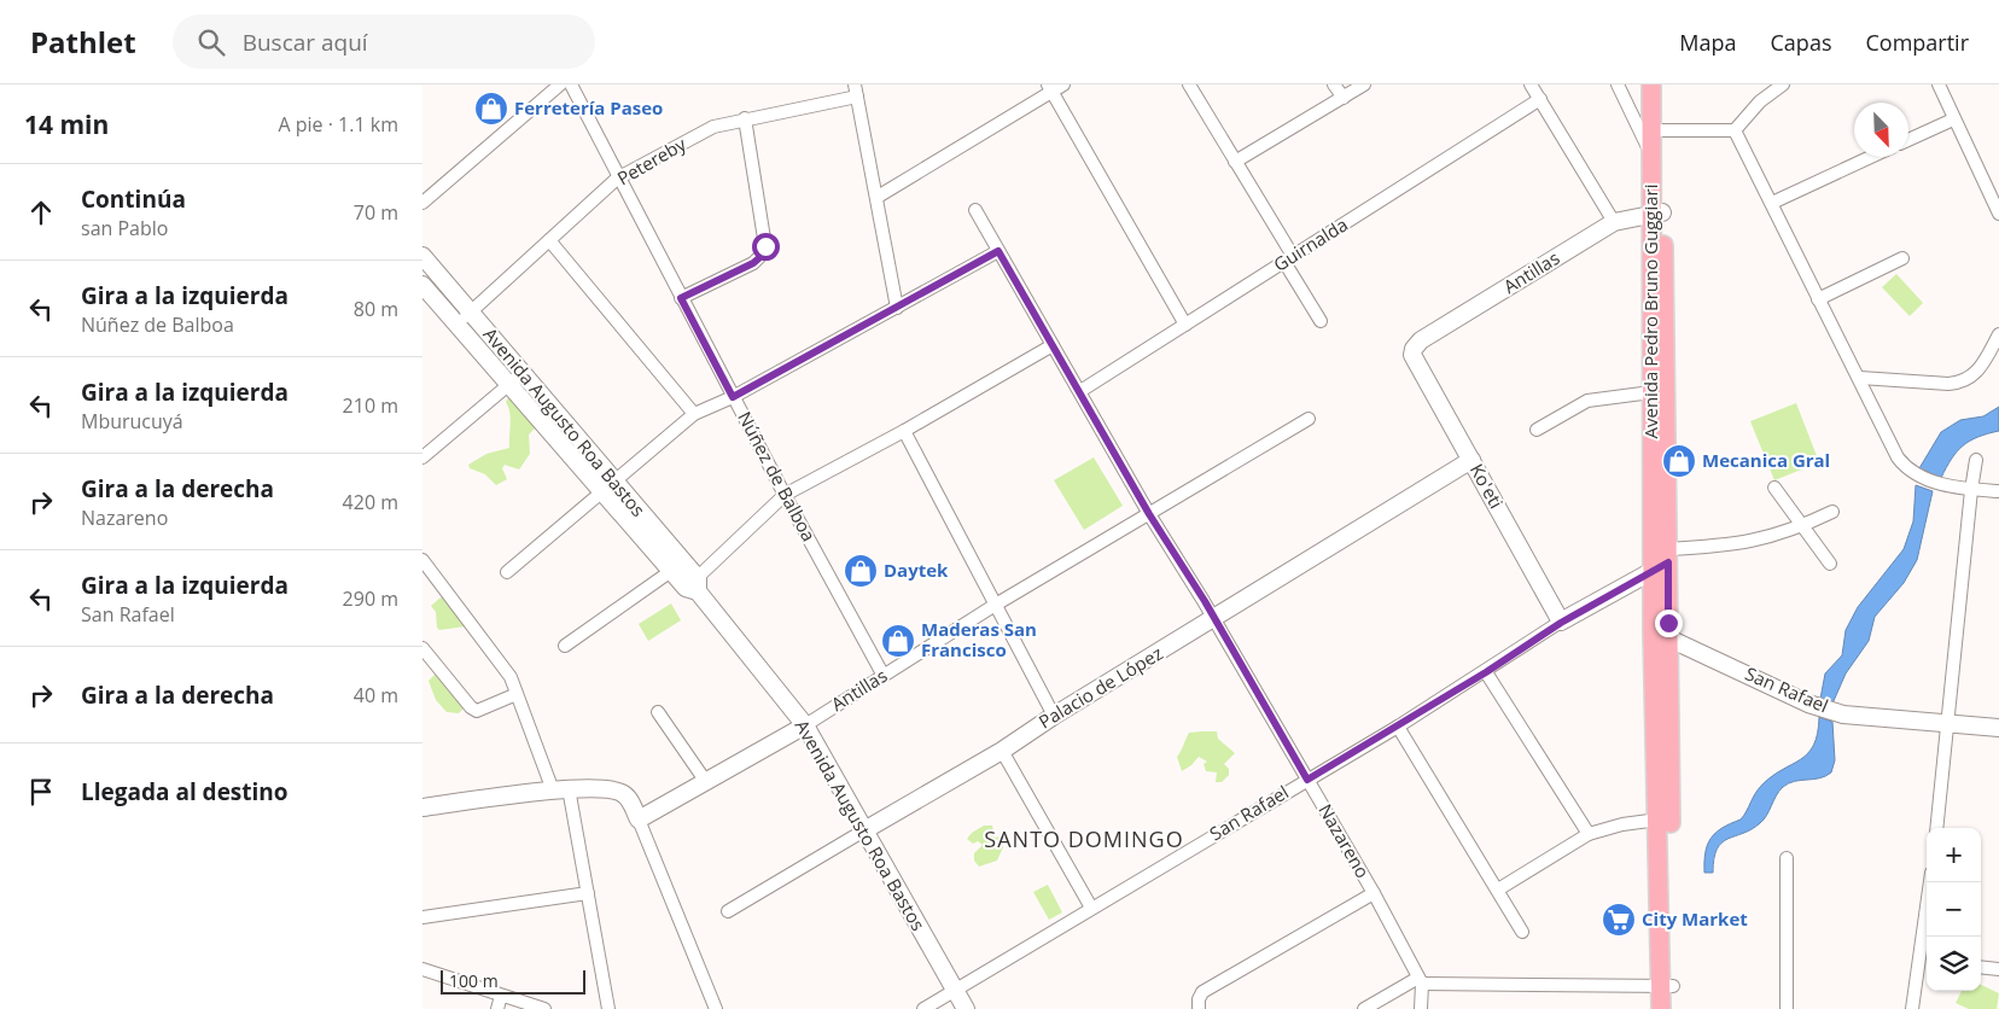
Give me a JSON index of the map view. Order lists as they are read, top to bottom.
{
  "streets": {
    "main road": ["Avenida Pedro Bruno Guggiari"],
    "street": [
      "Petereby",
      "Guirnalda",
      "Antillas",
      "Avenida Augusto Roa Bastos",
      "Núñez de Balboa",
      "Ko'eti",
      "Palacio de López",
      "San Rafael",
      "Nazareno"
    ]
  },
  "crossings": [
    ["Petereby", "Avenida Augusto Roa Bastos"],
    ["Petereby", "Núñez de Balboa"],
    ["Guirnalda", "Nazareno"],
    ["Antillas", "Avenida Pedro Bruno Guggiari"],
    ["Antillas", "Avenida Augusto Roa Bastos"],
    ["Antillas", "Núñez de Balboa"],
    ["Antillas", "Ko'eti"],
    ["Antillas", "Nazareno"],
    ["Avenida Pedro Bruno Guggiari", "San Rafael"],
    ["Avenida Augusto Roa Bastos", "Palacio de López"],
    ["Avenida Augusto Roa Bastos", "San Rafael"],
    ["Ko'eti", "Palacio de López"],
    ["Ko'eti", "San Rafael"],
    ["Palacio de López", "Nazareno"],
    ["San Rafael", "Nazareno"]
  ],
  "districts": ["SANTO DOMINGO"],
  "places": {
    "shop": [
      "Ferretería Paseo",
      "Mecanica Gral",
      "Daytek",
      "Maderas San Francisco"
    ],
    "supermarket": ["City Market"]
  },
  "scale_bar": "100 m",
  "north": "bottom right",
  "page": {
    "header": "Pathlet",
    "search": "Buscar aquí",
    "nav": ["Mapa", "Capas", "Compartir"],
    "heading": ["14 min", "A pie · 1.1 km"],
    "list": [
      ["Continúa", "san Pablo", "70 m"],
      ["Gira a la izquierda", "Núñez de Balboa", "80 m"],
      ["Gira a la izquierda", "Mburucuyá", "210 m"],
      ["Gira a la derecha", "Nazareno", "420 m"],
      ["Gira a la izquierda", "San Rafael", "290 m"],
      ["Gira a la derecha", "40 m"],
      "Llegada al destino"
    ],
    "map_buttons": ["+", "−"],
    "scale": "100 m"
  }
}
